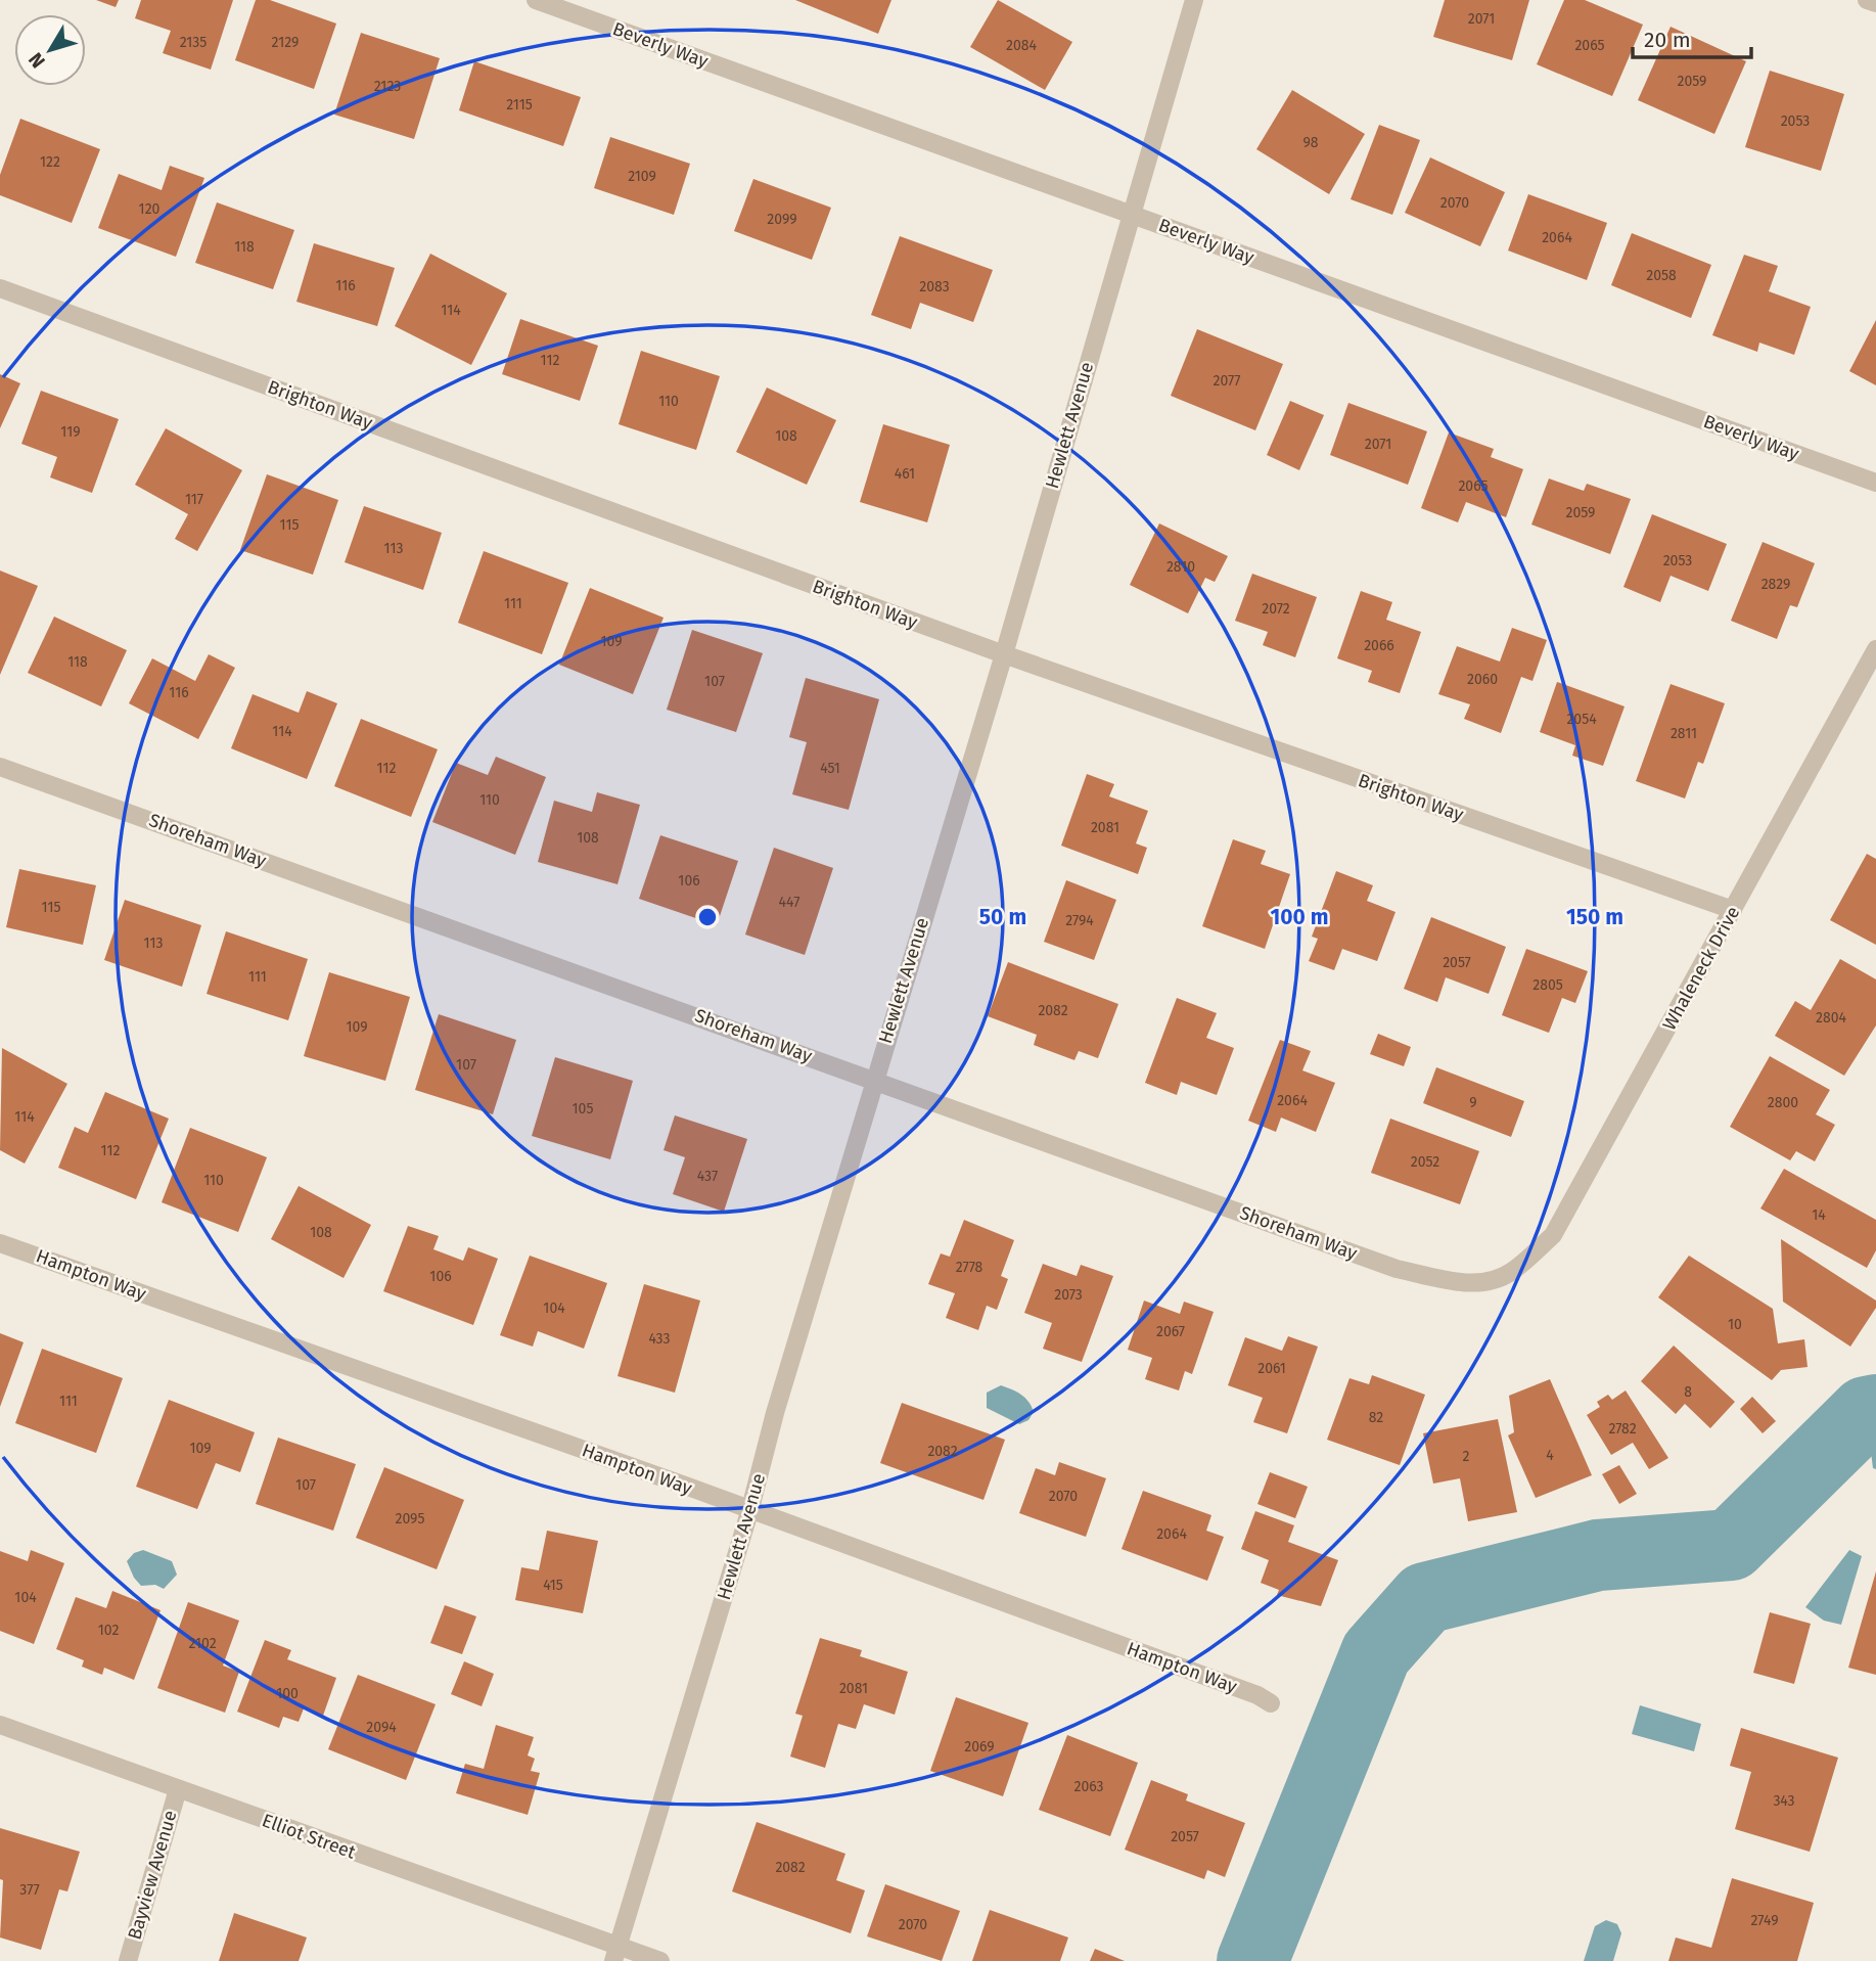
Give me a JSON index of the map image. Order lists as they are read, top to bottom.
{
  "streets": {
    "street": [
      "Beverly Way",
      "Brighton Way",
      "Hewlett Avenue",
      "Shoreham Way",
      "Whaleneck Drive",
      "Hampton Way",
      "Elliot Street",
      "Bayview Avenue"
    ]
  },
  "crossings": [
    ["Beverly Way", "Hewlett Avenue"],
    ["Brighton Way", "Hewlett Avenue"],
    ["Brighton Way", "Whaleneck Drive"],
    ["Hewlett Avenue", "Shoreham Way"],
    ["Hewlett Avenue", "Hampton Way"],
    ["Hewlett Avenue", "Elliot Street"],
    ["Shoreham Way", "Whaleneck Drive"],
    ["Elliot Street", "Bayview Avenue"]
  ],
  "house_numbers": [
    "2071",
    "2135",
    "2129",
    "2084",
    "2065",
    "2059",
    "2123",
    "2115",
    "2053",
    "98",
    "122",
    "2109",
    "2070",
    "120",
    "2099",
    "2064",
    "118",
    "2058",
    "116",
    "2083",
    "114",
    "112",
    "2077",
    "110",
    "119",
    "108",
    "2071",
    "461",
    "2065",
    "117",
    "2059",
    "115",
    "113",
    "2053",
    "2810",
    "2829",
    "111",
    "2072",
    "109",
    "2066",
    "118",
    "2060",
    "107",
    "116",
    "2054",
    "114",
    "2811",
    "112",
    "451",
    "110",
    "2081",
    "108",
    "106",
    "447",
    "115",
    "2794",
    "113",
    "2057",
    "111",
    "2805",
    "2082",
    "2804",
    "109",
    "107",
    "2064",
    "9",
    "2800",
    "105",
    "114",
    "112",
    "2052",
    "437",
    "110",
    "14",
    "108",
    "2778",
    "106",
    "2073",
    "104",
    "10",
    "2067",
    "433",
    "2061",
    "8",
    "111",
    "82",
    "2782",
    "109",
    "2082",
    "4",
    "2",
    "107",
    "2070",
    "2095",
    "2064",
    "415",
    "104",
    "102",
    "2102",
    "2081",
    "100",
    "2094",
    "2069",
    "2063",
    "343",
    "2057",
    "2082",
    "377",
    "2749",
    "2070"
  ],
  "scale_bar": "20 m",
  "north": "bottom left",
  "rings": ["50 m", "100 m", "150 m"]
}
